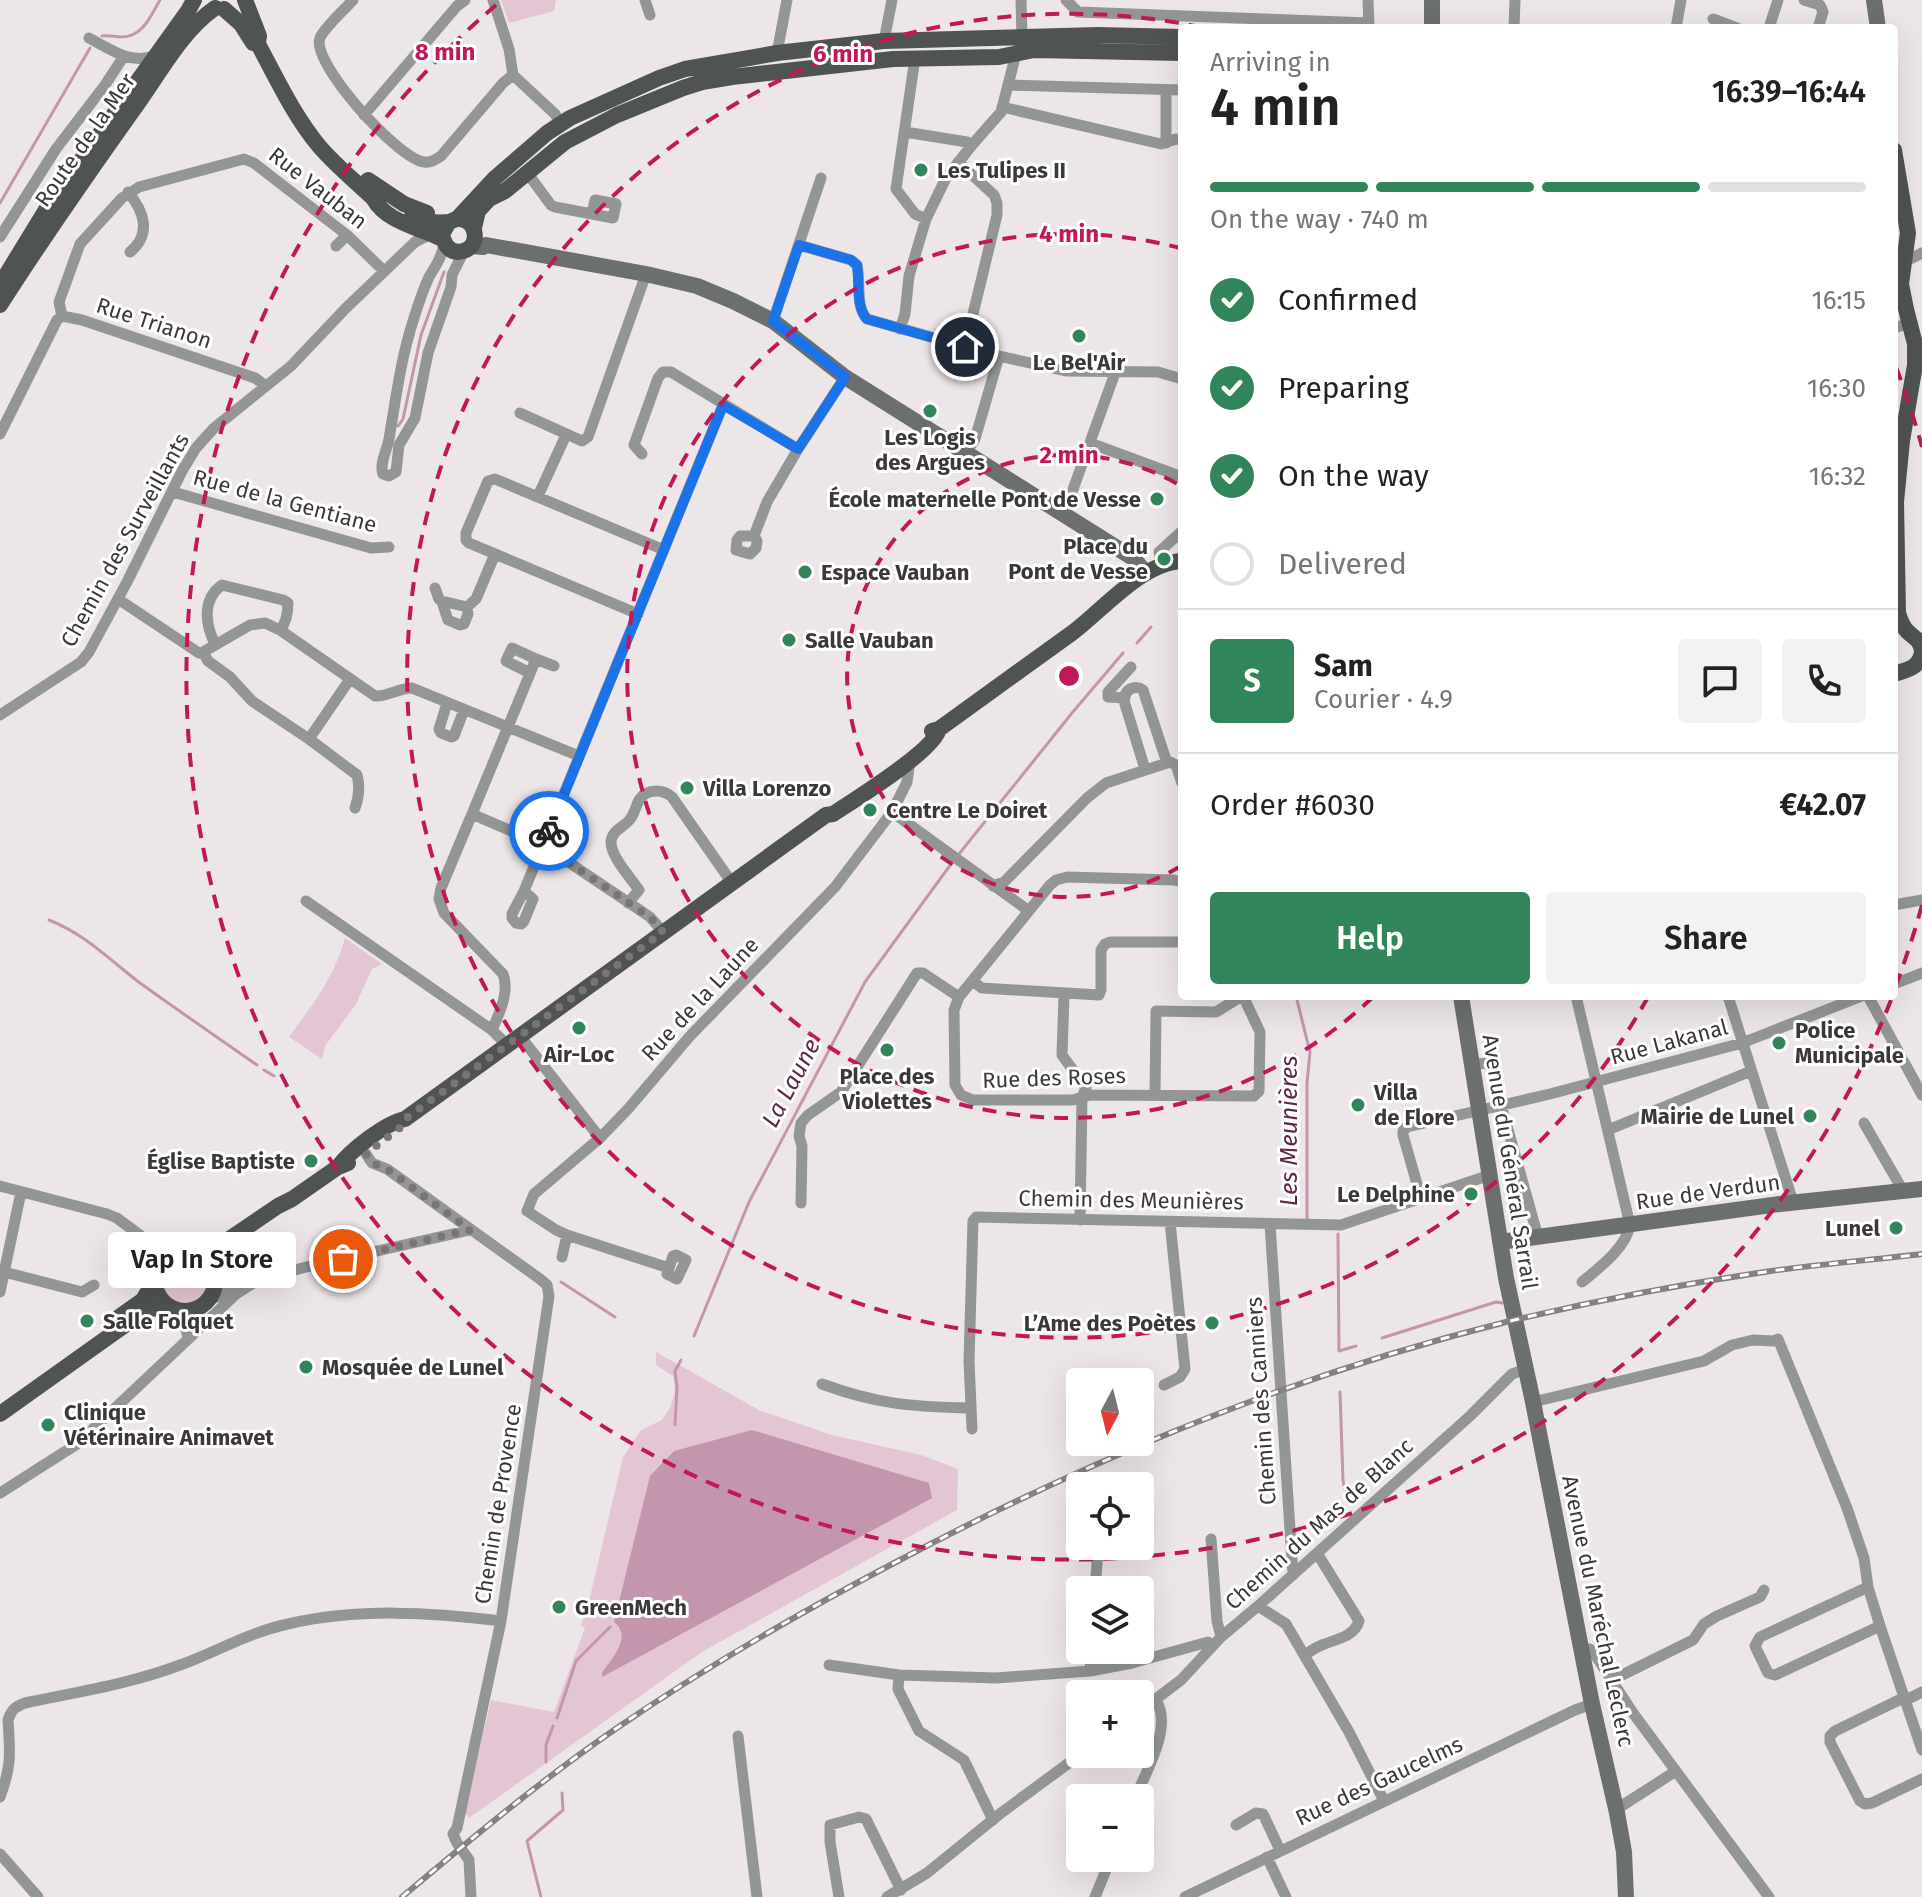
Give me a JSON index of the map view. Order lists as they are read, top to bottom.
{
  "streets": {
    "main road": [
      "Route de la Mer",
      "Avenue du Général Sarrail",
      "Rue de Verdun",
      "Avenue du Maréchal Leclerc"
    ],
    "street": [
      "Rue Vauban",
      "Rue Trianon",
      "Rue de la Gentiane",
      "Chemin des Surveillants",
      "Rue de la Laune",
      "Rue Lakanal",
      "Rue des Roses",
      "Chemin des Meunières",
      "Chemin des Canniers",
      "Chemin de Provence",
      "Chemin du Mas de Blanc",
      "Rue des Gaucelms"
    ]
  },
  "crossings": [
    ["Rue Vauban", "Chemin des Surveillants"],
    ["Rue Trianon", "Chemin des Surveillants"],
    ["Rue de la Gentiane", "Chemin des Surveillants"],
    ["Rue Lakanal", "Avenue du Général Sarrail"],
    ["Rue Lakanal", "Chemin des Meunières"],
    ["Avenue du Général Sarrail", "Rue de Verdun"],
    ["Avenue du Général Sarrail", "Chemin des Meunières"],
    ["Avenue du Général Sarrail", "Avenue du Maréchal Leclerc"],
    ["Chemin des Meunières", "Chemin des Canniers"],
    ["Chemin des Canniers", "Chemin du Mas de Blanc"],
    ["Chemin du Mas de Blanc", "Avenue du Maréchal Leclerc"],
    ["Avenue du Maréchal Leclerc", "Rue des Gaucelms"]
  ],
  "water": ["La Laune", "Les Meunières"],
  "places": [
    "Les Tulipes II",
    "Le Bel'Air",
    "Les Logis des Argues",
    "École maternelle Pont de Vesse",
    "Place du Pont de Vesse",
    "Espace Vauban",
    "Salle Vauban",
    "Villa Lorenzo",
    "Centre Le Doiret",
    "Air-Loc",
    "Police Municipale",
    "Place des Violettes",
    "Villa de Flore",
    "Mairie de Lunel",
    "Église Baptiste",
    "Le Delphine",
    "Lunel",
    "Vap In Store",
    "Salle Folquet",
    "L’Ame des Poètes",
    "Mosquée de Lunel",
    "Clinique Vétérinaire Animavet",
    "GreenMech"
  ],
  "north": "bottom",
  "page": {
    "heading": ["4 min", "Arriving in", "16:39–16:44"],
    "panel": [
      "Sam",
      "Courier · 4.9",
      "Order #6030",
      "€42.07"
    ],
    "bar": "On the way · 740 m",
    "list": [
      ["Confirmed", "16:15"],
      ["Preparing", "16:30"],
      ["On the way", "16:32"],
      "Delivered"
    ],
    "round": "S",
    "buttons": ["Help", "Share"],
    "bubble": "Vap In Store",
    "map_buttons": ["+", "−"]
  },
  "rings": [
    "8 min",
    "6 min",
    "4 min",
    "2 min"
  ]
}
